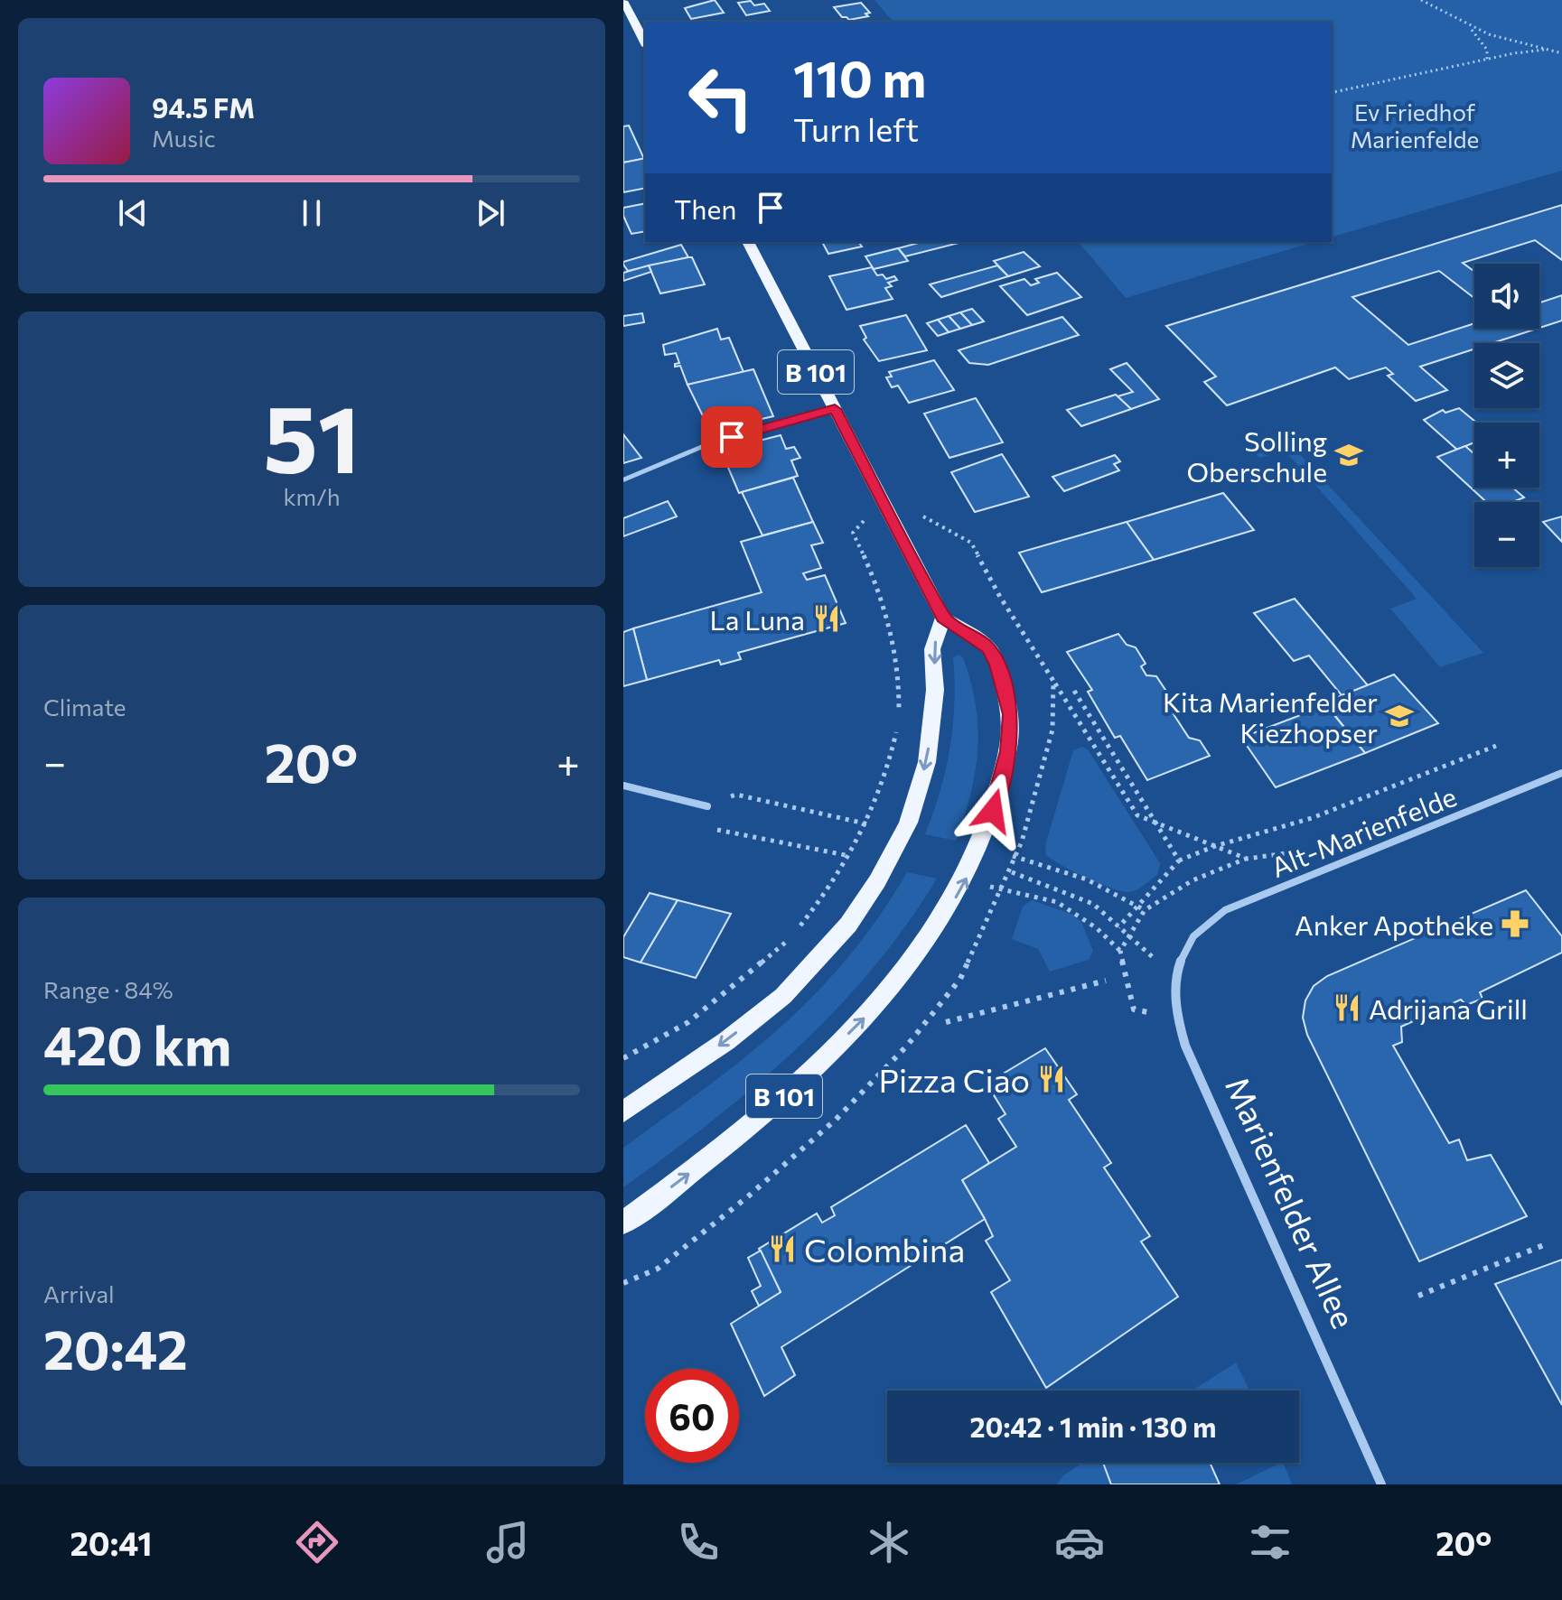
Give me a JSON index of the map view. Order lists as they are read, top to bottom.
{
  "streets": {
    "main road": ["B 101"],
    "street": ["Alt-Marienfelde", "Marienfelder Allee"]
  },
  "crossings": [
    ["Alt-Marienfelde", "Marienfelder Allee"]
  ],
  "parks": ["Ev Friedhof Marienfelde"],
  "places": {
    "school or university": ["Solling Oberschule", "Kita Marienfelder Kiezhopser"],
    "restaurant": [
      "La Luna",
      "Adrijana Grill",
      "Pizza Ciao",
      "Colombina"
    ],
    "pharmacy": ["Anker Apotheke"]
  },
  "page": {
    "turn": ["110 m", "Turn left"],
    "song": ["94.5 FM", "Music"],
    "then": "Then",
    "map_buttons": ["+", "−"],
    "tile": [
      ["51", "km/h"],
      "Climate",
      ["Range · 84%", "420 km"],
      ["Arrival", "20:42"]
    ],
    "heat": ["−", "20°", "+"],
    "limit": "60",
    "trip": "20:42 · 1 min · 130 m",
    "tabs": ["20:41", "20°"]
  }
}
